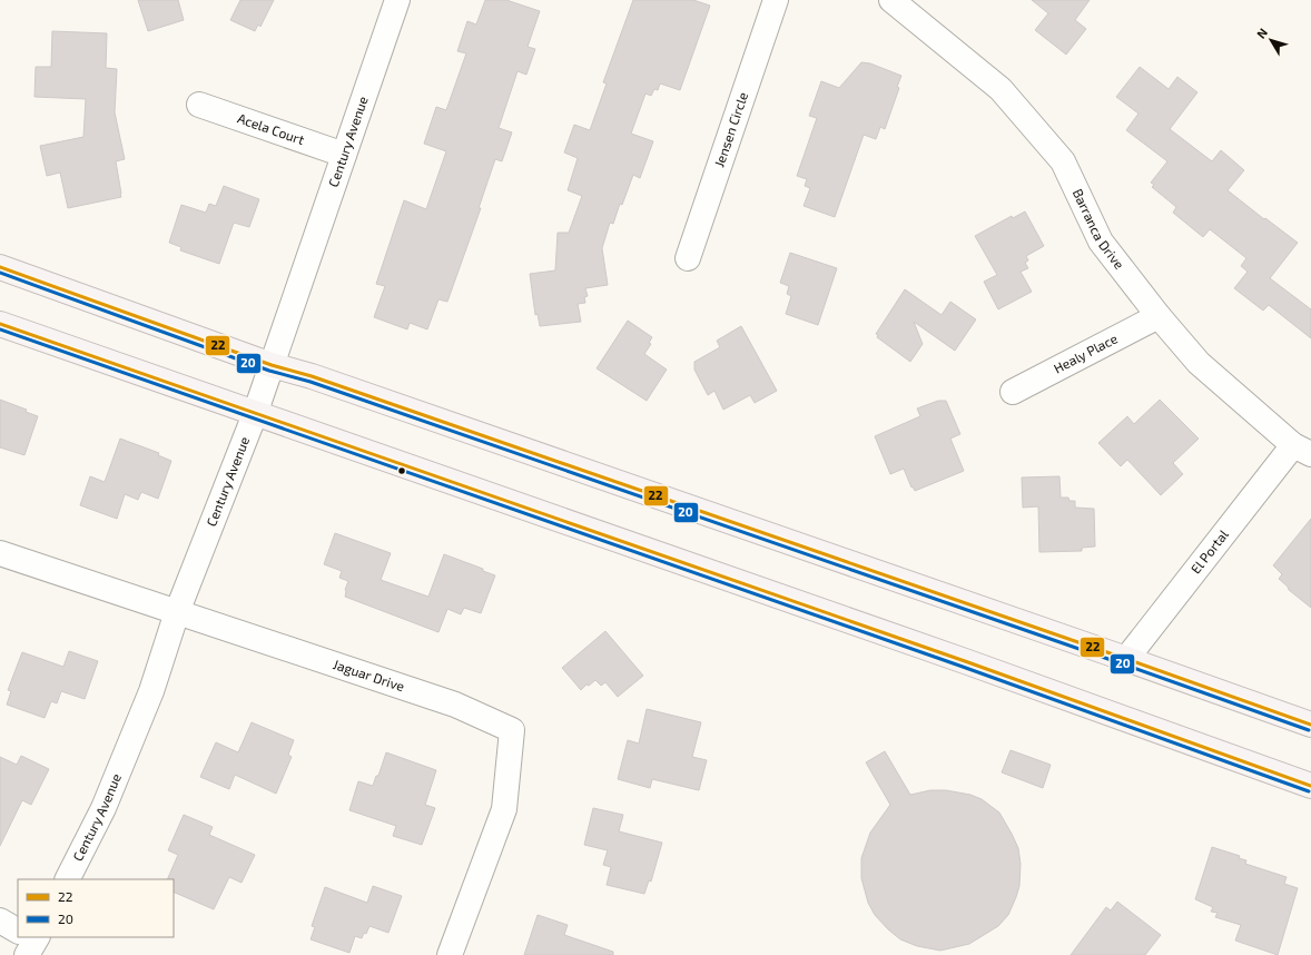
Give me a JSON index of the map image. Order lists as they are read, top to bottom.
{
  "streets": {
    "street": [
      "Acela Court",
      "Jensen Circle",
      "Century Avenue",
      "Barranca Drive",
      "Healy Place",
      "El Portal",
      "Jaguar Drive"
    ]
  },
  "crossings": [
    ["Acela Court", "Century Avenue"],
    ["Century Avenue", "Jaguar Drive"],
    ["Barranca Drive", "Healy Place"],
    ["Barranca Drive", "El Portal"]
  ],
  "lines": ["transit line 22", "transit line 20"],
  "legend": ["22", "20"],
  "north": "top left"
}
